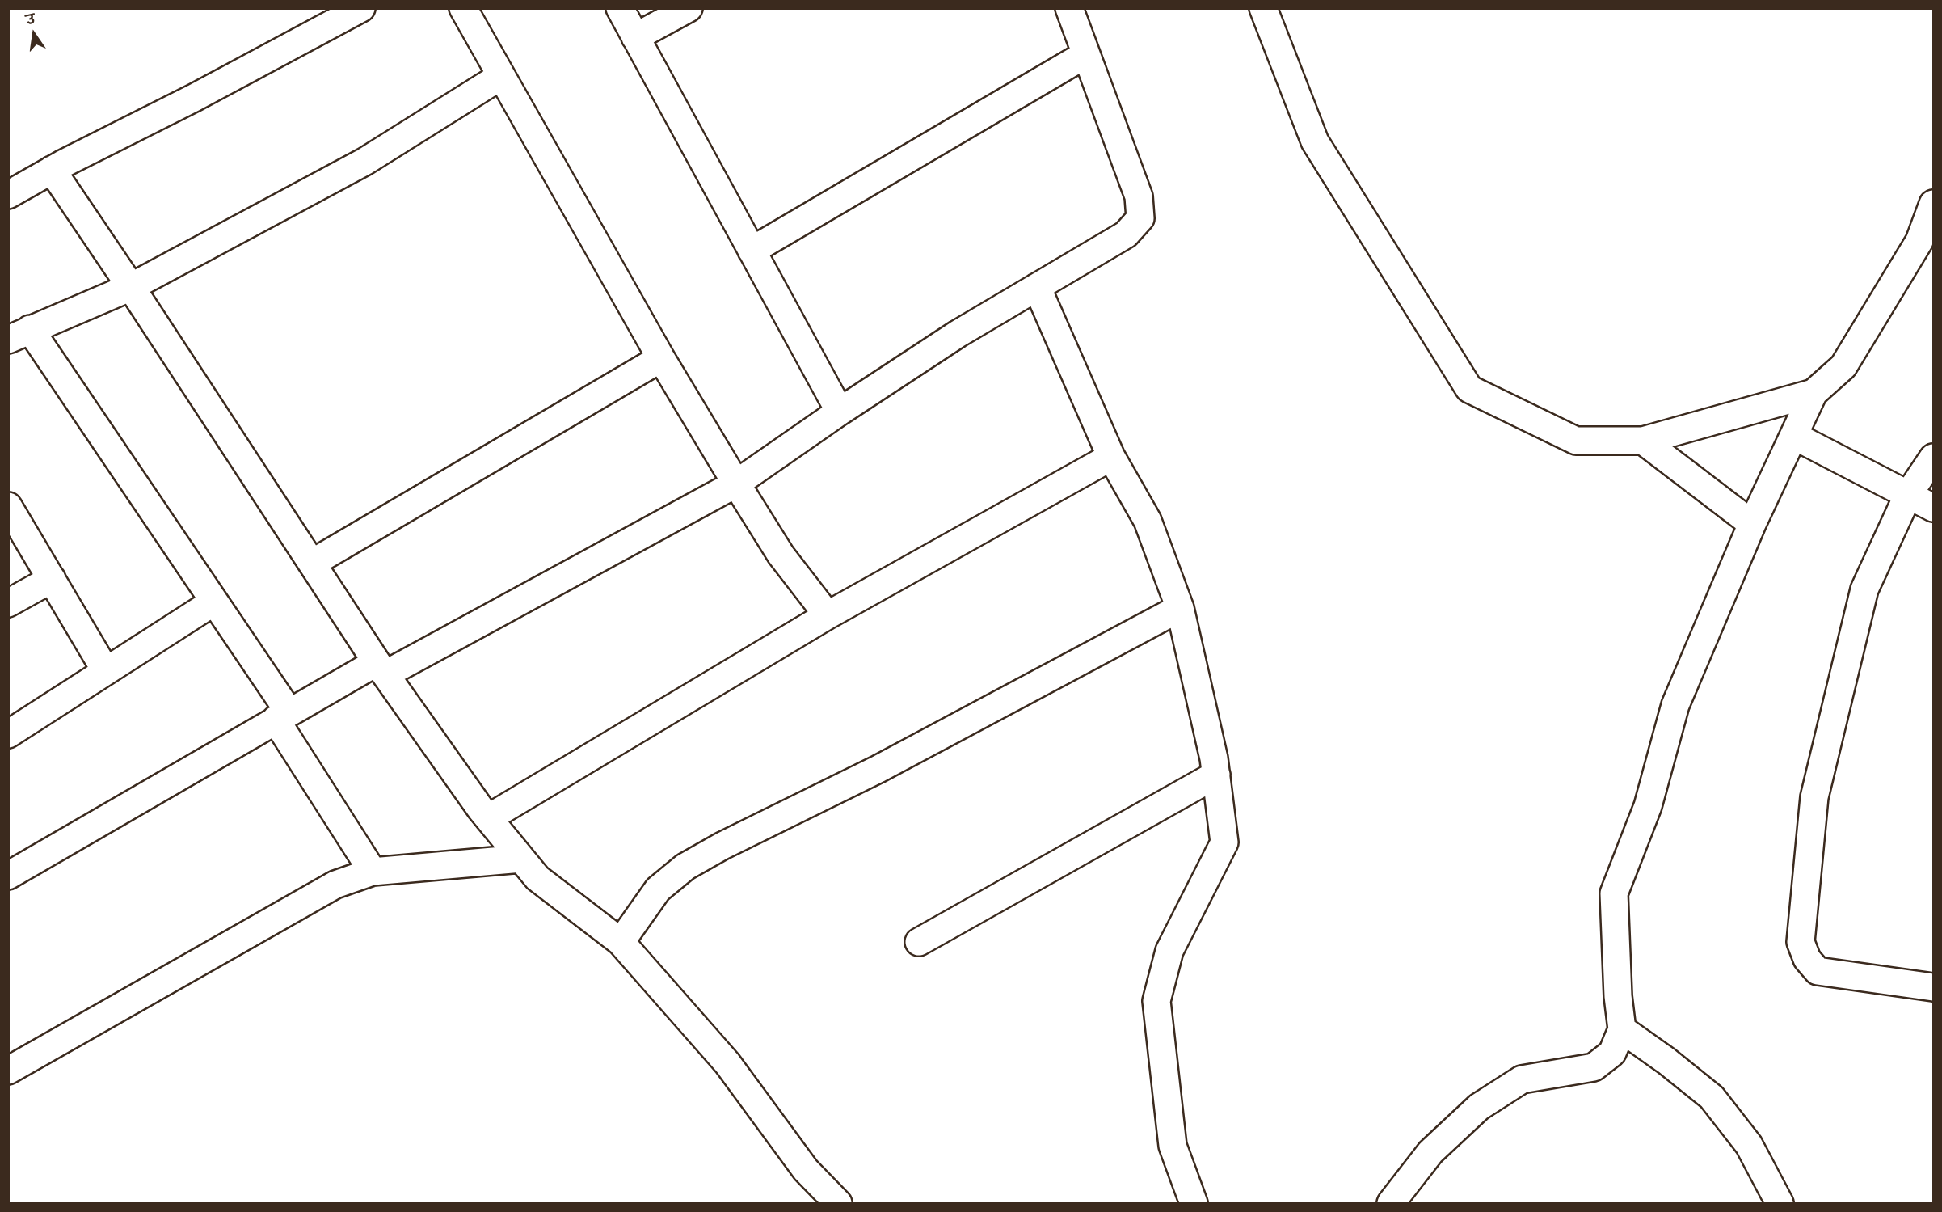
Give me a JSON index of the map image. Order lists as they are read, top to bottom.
{
  "north": "top"
}
